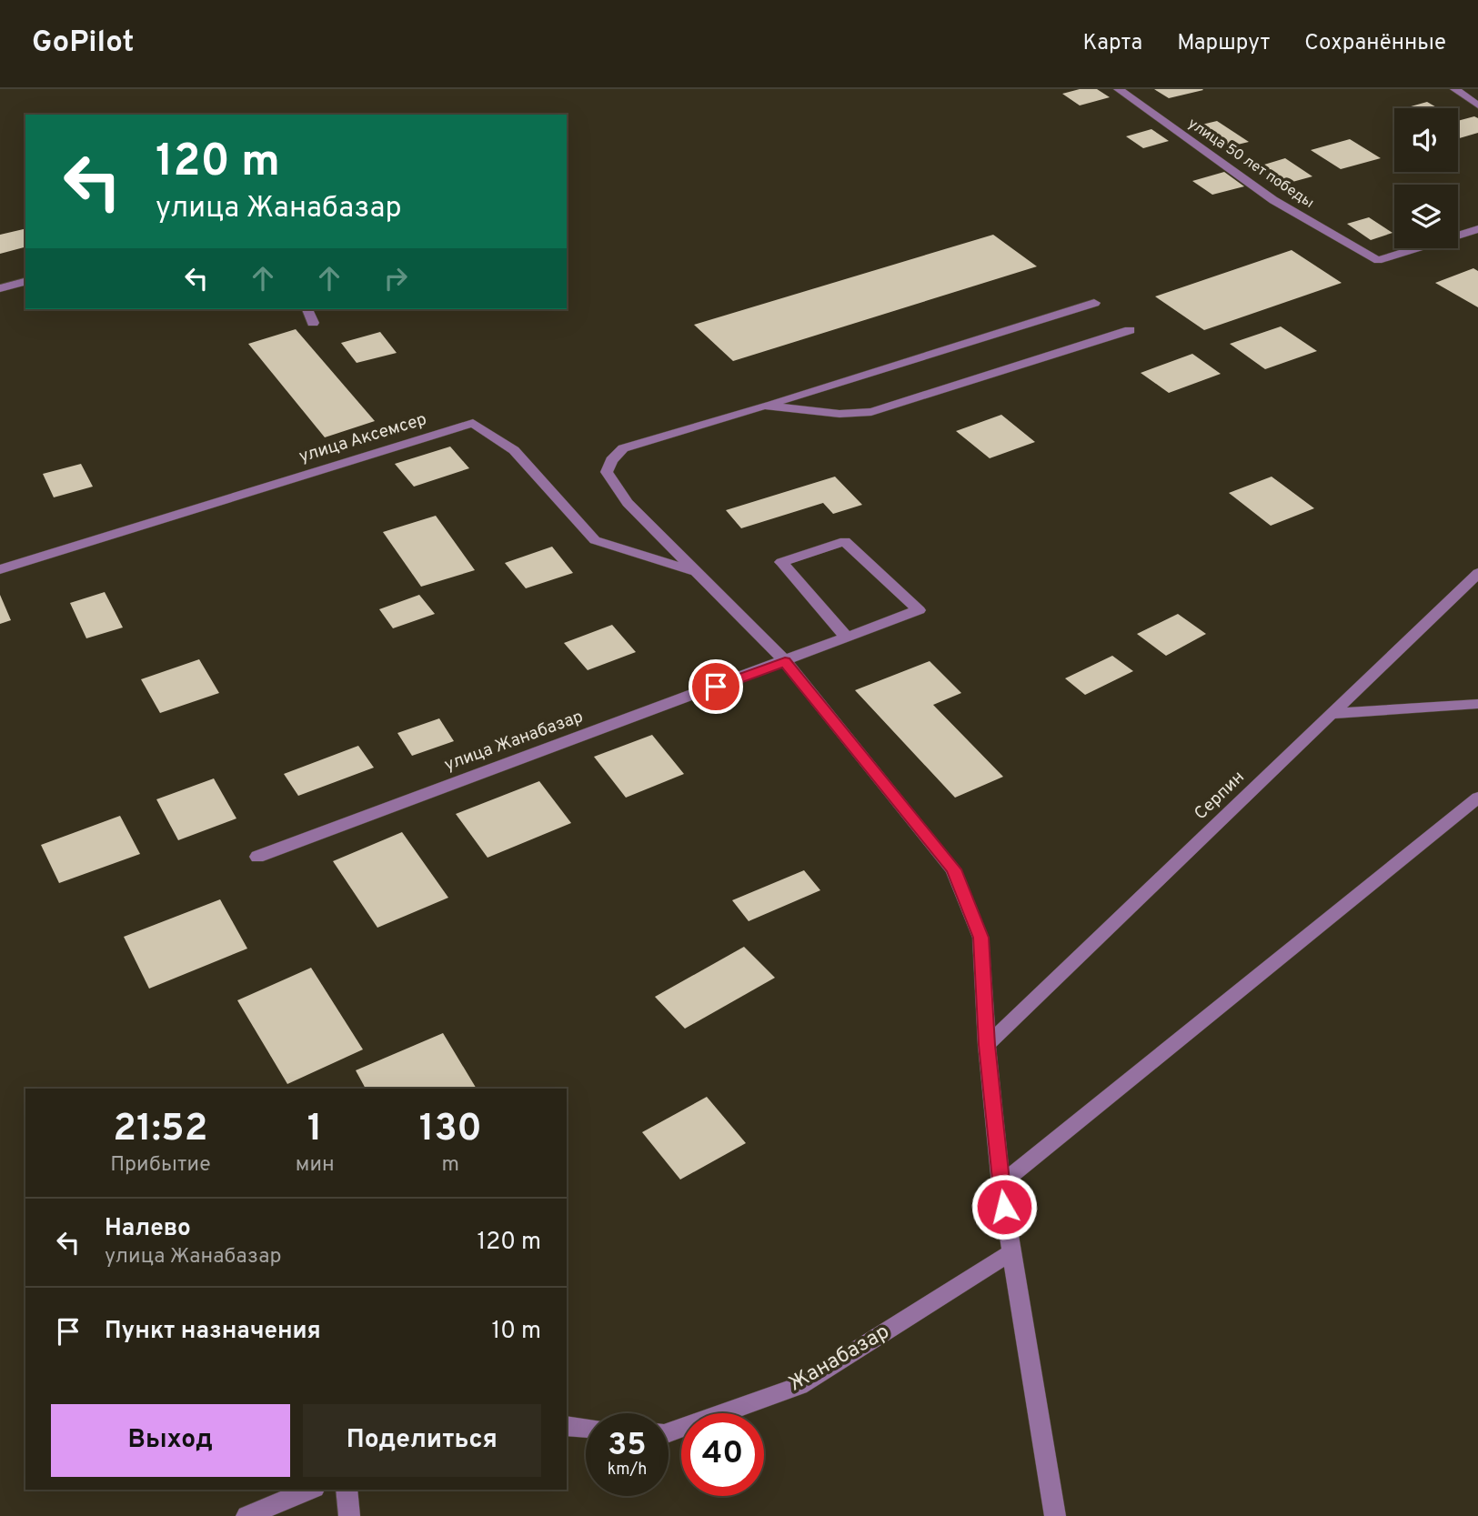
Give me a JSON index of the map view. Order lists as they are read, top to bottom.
{
  "streets": {
    "street": [
      "улица 50 лет победы",
      "улица Аксемсер",
      "улица Жанабазар",
      "Серпин",
      "Жанабазар"
    ]
  },
  "page": {
    "header": "GoPilot",
    "nav": ["Карта", "Маршрут", "Сохранённые"],
    "turn": ["120 m", "улица Жанабазар"],
    "eta": [
      "21:52",
      "Прибытие",
      "1",
      "мин",
      "130",
      "m"
    ],
    "list": [
      {
        "name": "Налево",
        "note": "улица Жанабазар",
        "value": "120 m"
      },
      {
        "name": "Пункт назначения",
        "value": "10 m"
      }
    ],
    "buttons": ["Выход", "Поделиться"],
    "speed": "35 km/h",
    "limit": "40"
  }
}
